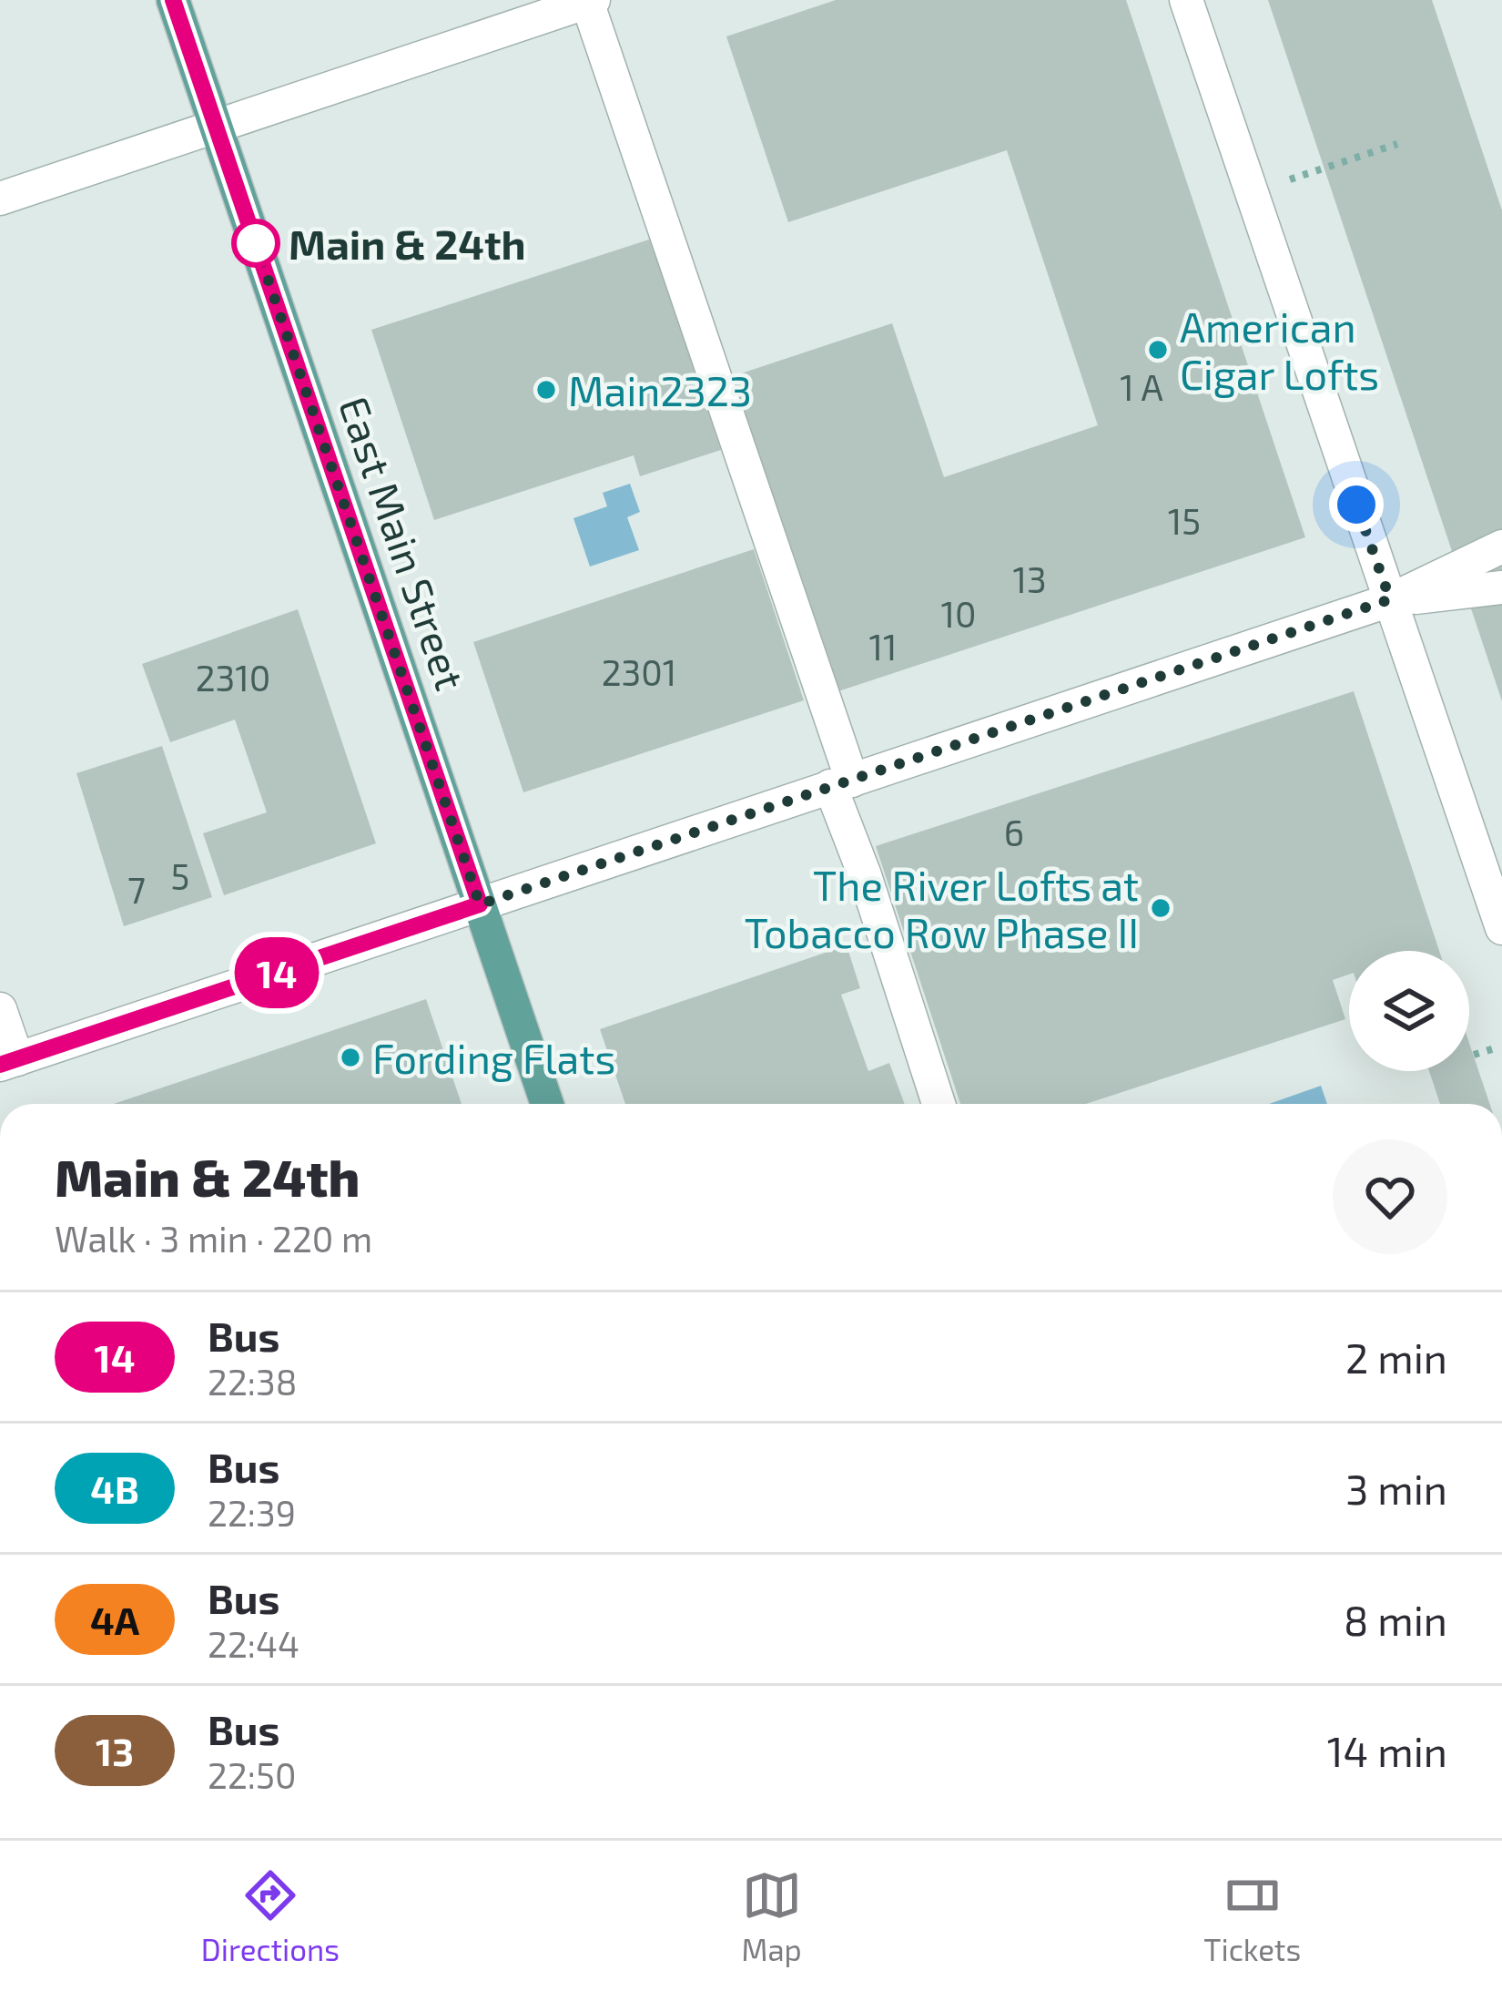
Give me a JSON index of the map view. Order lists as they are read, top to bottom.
{
  "streets": {
    "main road": ["East Main Street"]
  },
  "places": [
    "Main & 24th",
    "American Cigar Lofts",
    "Main2323",
    "The River Lofts at Tobacco Row Phase II",
    "Fording Flats"
  ],
  "lines": ["bus line 14"],
  "house_numbers": [
    "1 A",
    "15",
    "13",
    "10",
    "11",
    "2301",
    "2310",
    "6",
    "5",
    "7"
  ],
  "page": {
    "on_map": "14",
    "heading": ["Main & 24th", "Walk · 3 min · 220 m"],
    "list": [
      {
        "mark": "14",
        "name": "Bus",
        "note": "22:38",
        "value": "2 min"
      },
      {
        "mark": "4B",
        "name": "Bus",
        "note": "22:39",
        "value": "3 min"
      },
      {
        "mark": "4A",
        "name": "Bus",
        "note": "22:44",
        "value": "8 min"
      },
      {
        "mark": "13",
        "name": "Bus",
        "note": "22:50",
        "value": "14 min"
      }
    ],
    "tabs": ["Directions", "Map", "Tickets"]
  }
}
